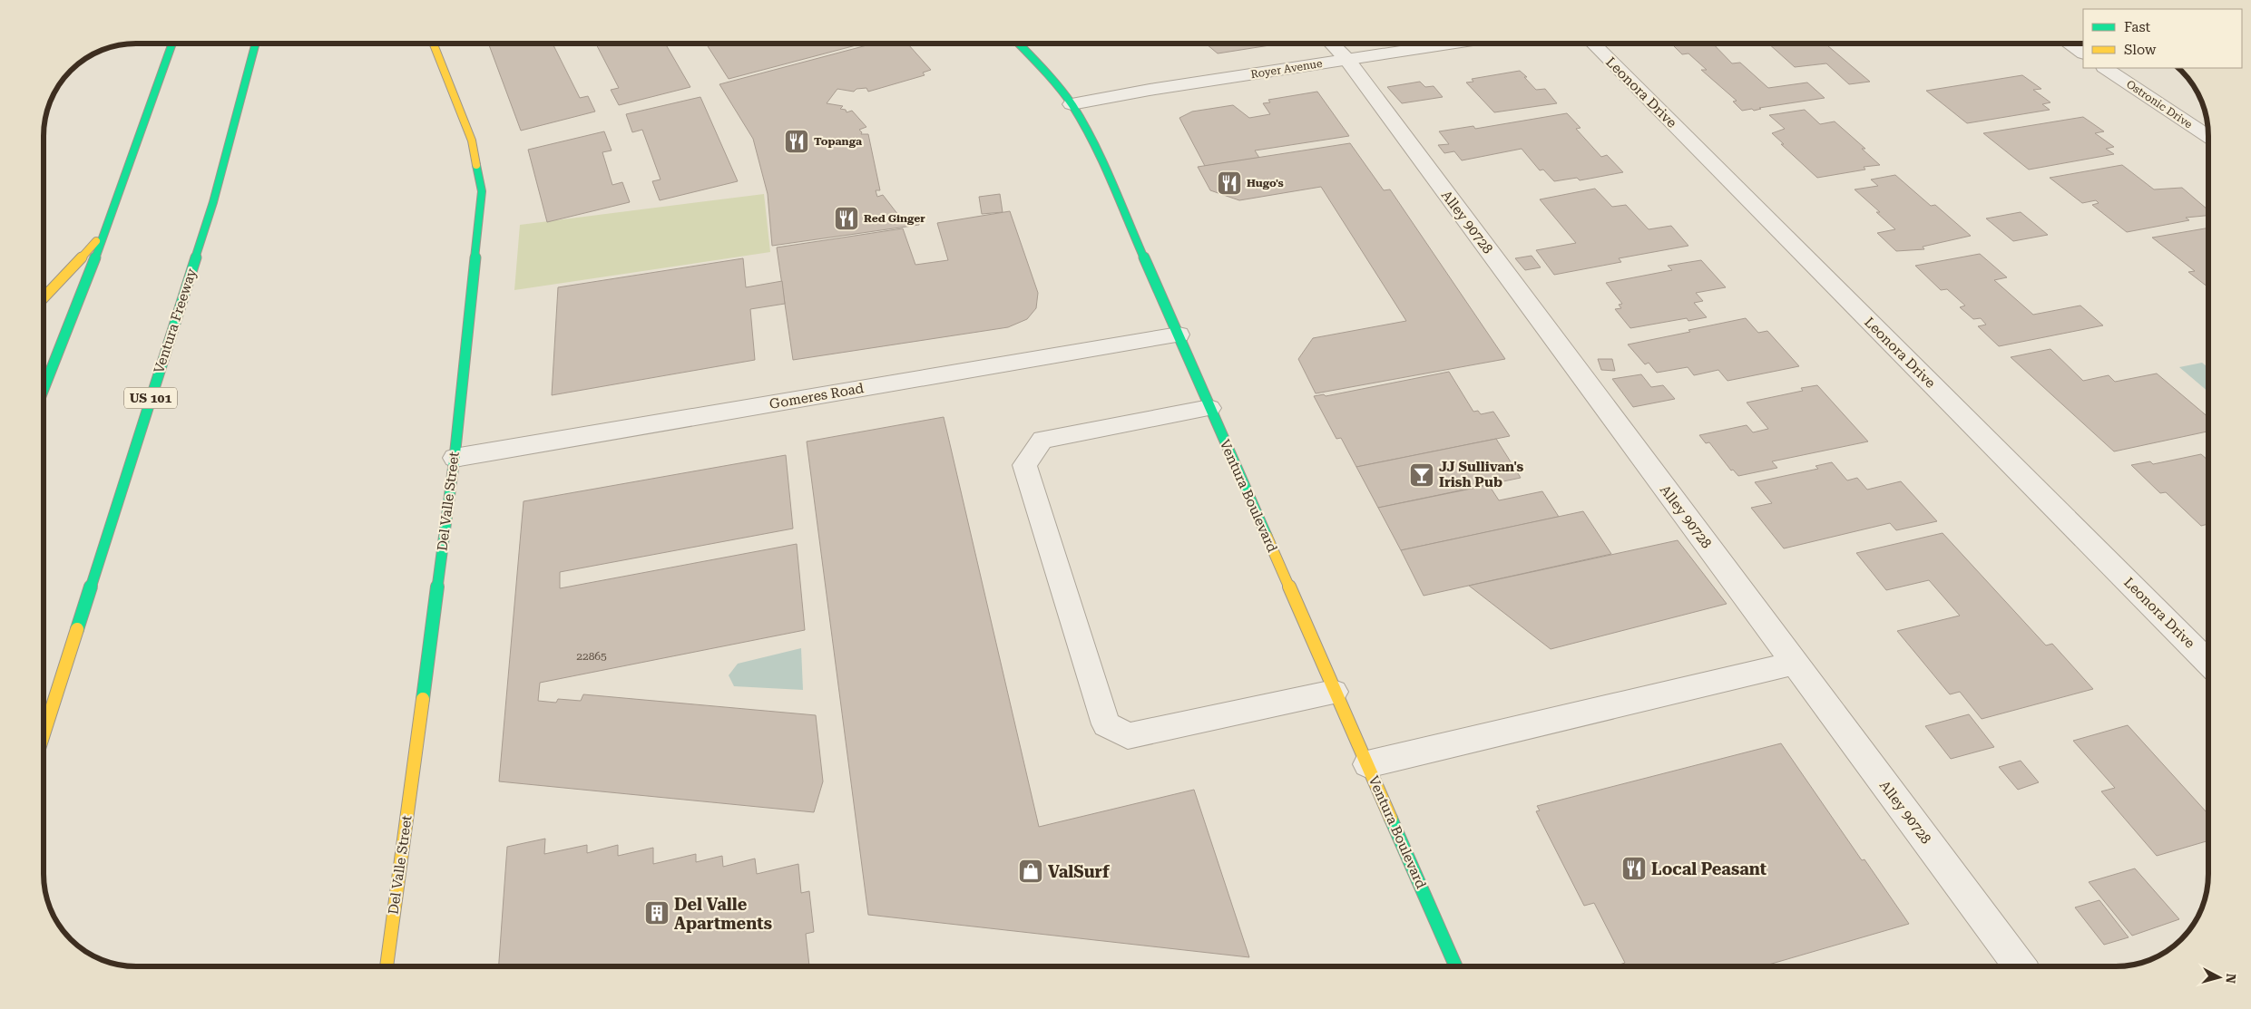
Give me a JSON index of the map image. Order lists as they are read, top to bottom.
{
  "streets": {
    "main road": [
      "Ventura Freeway",
      "US 101",
      "Ventura Boulevard",
      "Del Valle Street"
    ],
    "street": [
      "Royer Avenue",
      "Leonora Drive",
      "Ostronic Drive",
      "Alley 90728",
      "Gomeres Road"
    ]
  },
  "crossings": [
    ["Royer Avenue", "Alley 90728"],
    ["Royer Avenue", "Ventura Boulevard"],
    ["Gomeres Road", "Ventura Boulevard"],
    ["Gomeres Road", "Del Valle Street"]
  ],
  "places": {
    "restaurant": [
      "Topanga",
      "Hugo's",
      "Red Ginger",
      "Local Peasant"
    ],
    "bar": ["JJ Sullivan's Irish Pub"],
    "shop": ["ValSurf"],
    "building": ["Del Valle Apartments"]
  },
  "house_numbers": ["22865"],
  "legend": ["Fast", "Slow"],
  "north": "right"
}
